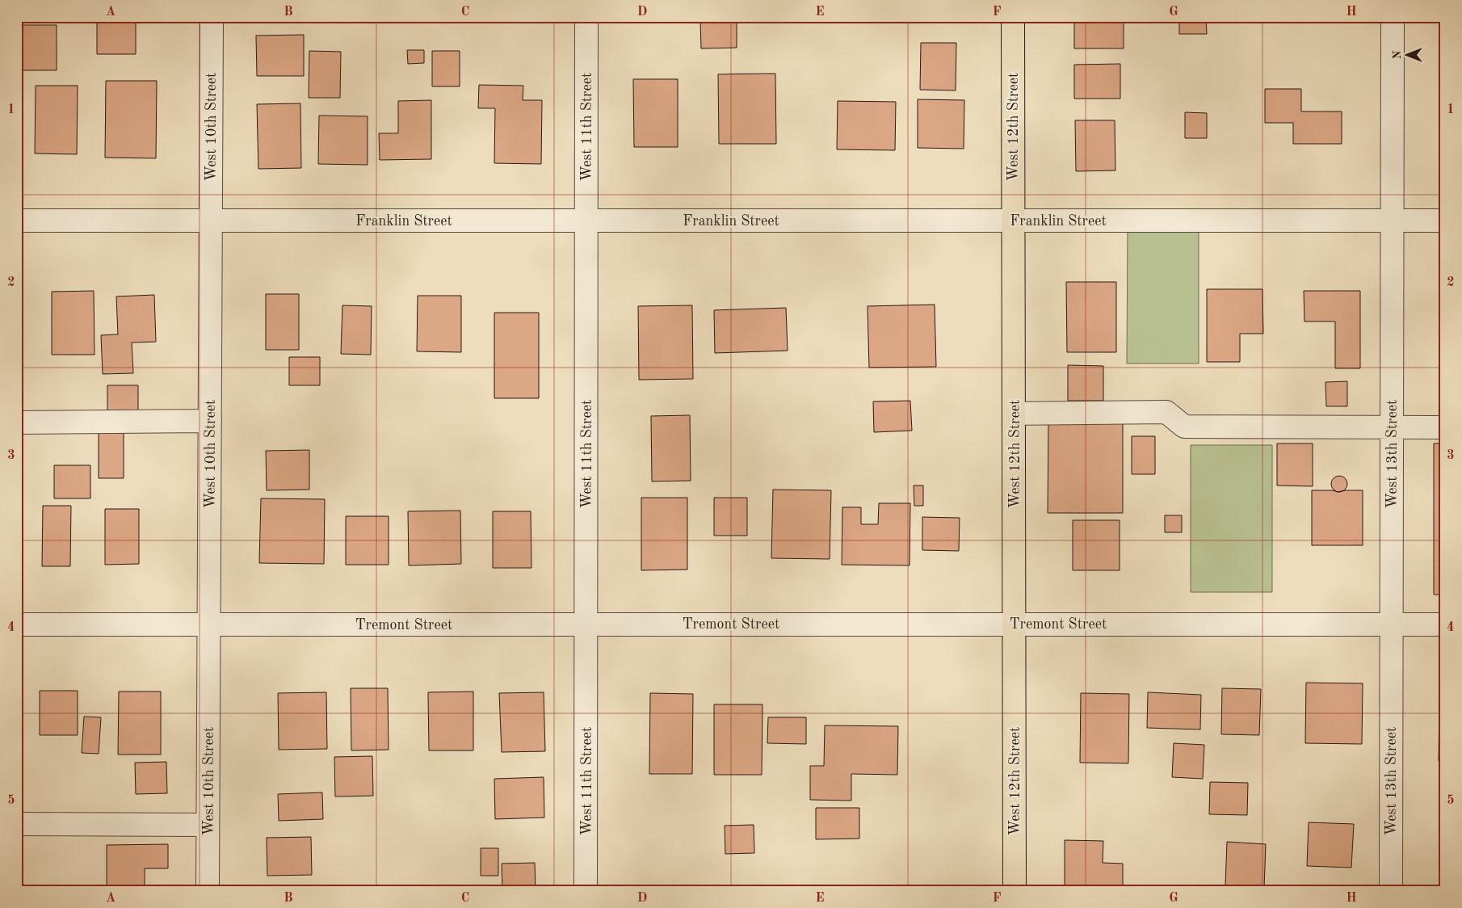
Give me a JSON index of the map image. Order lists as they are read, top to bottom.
{
  "streets": {
    "main road": ["West 12th Street"],
    "street": [
      "West 10th Street",
      "West 11th Street",
      "Franklin Street",
      "West 13th Street",
      "Tremont Street"
    ]
  },
  "crossings": [
    ["West 10th Street", "Franklin Street"],
    ["West 10th Street", "Tremont Street"],
    ["West 11th Street", "Franklin Street"],
    ["West 11th Street", "Tremont Street"],
    ["West 12th Street", "Franklin Street"],
    ["West 12th Street", "Tremont Street"],
    ["Franklin Street", "West 13th Street"],
    ["West 13th Street", "Tremont Street"]
  ],
  "north": "left",
  "grid": {
    "columns": [
      "A",
      "B",
      "C",
      "D",
      "E",
      "F",
      "G",
      "H"
    ],
    "rows": [
      "1",
      "2",
      "3",
      "4",
      "5"
    ]
  }
}
